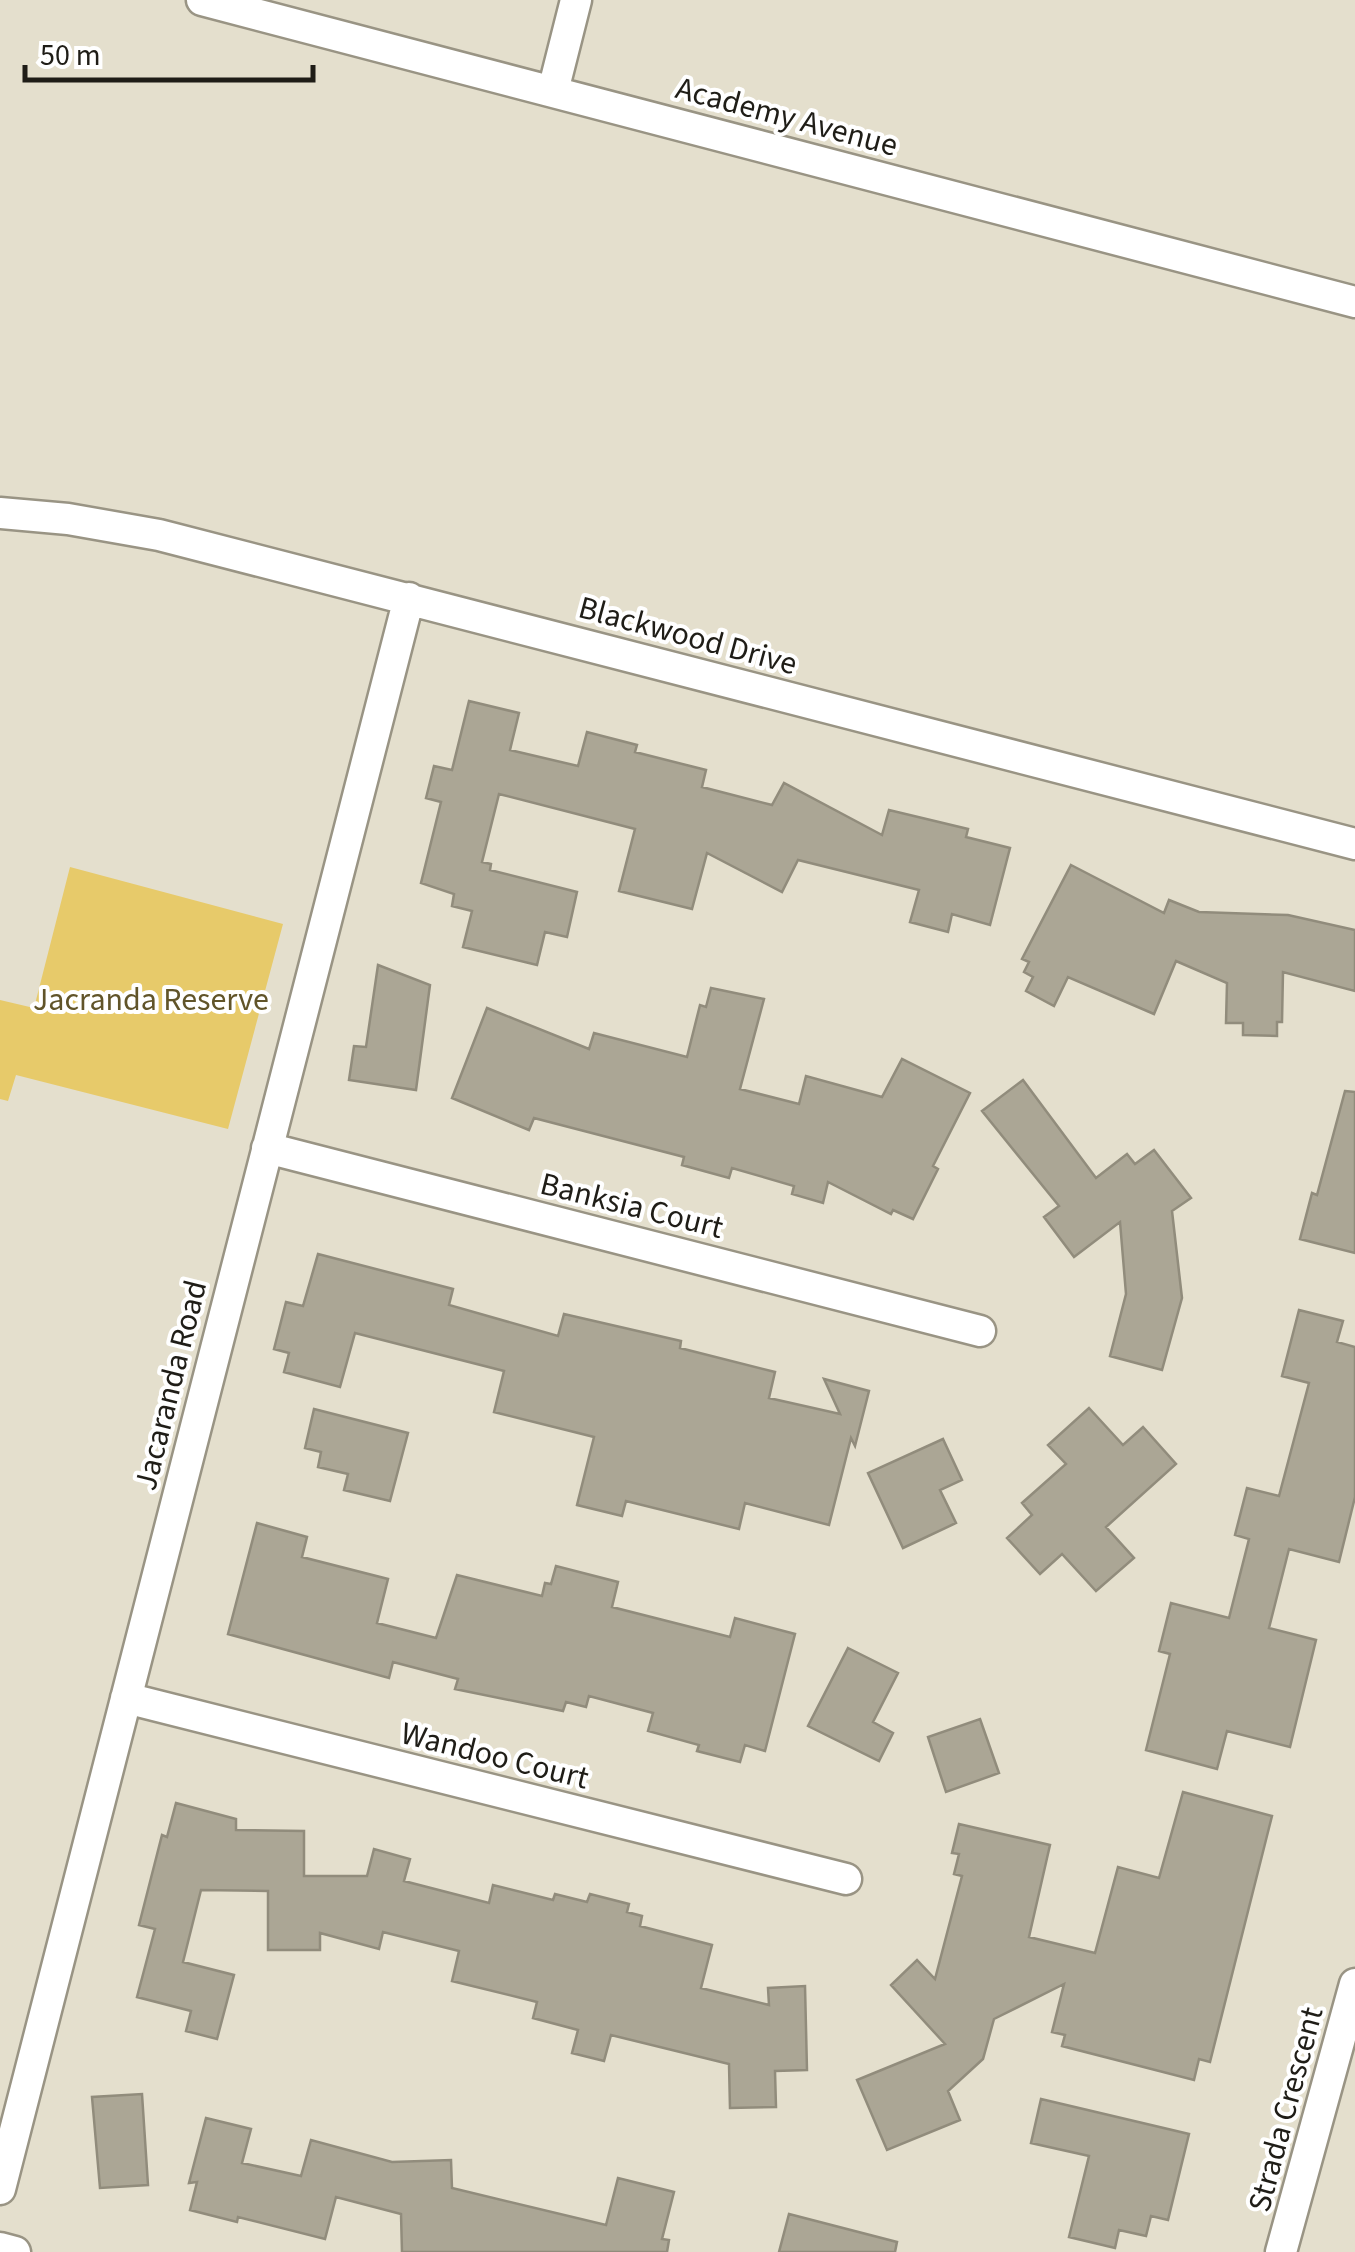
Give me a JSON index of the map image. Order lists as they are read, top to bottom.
{
  "streets": {
    "street": [
      "Academy Avenue",
      "Blackwood Drive",
      "Banksia Court",
      "Jacaranda Road",
      "Wandoo Court",
      "Strada Crescent"
    ]
  },
  "crossings": [
    ["Blackwood Drive", "Jacaranda Road"],
    ["Banksia Court", "Jacaranda Road"],
    ["Jacaranda Road", "Wandoo Court"]
  ],
  "parks": ["Jacranda Reserve"],
  "scale_bar": "50 m"
}
